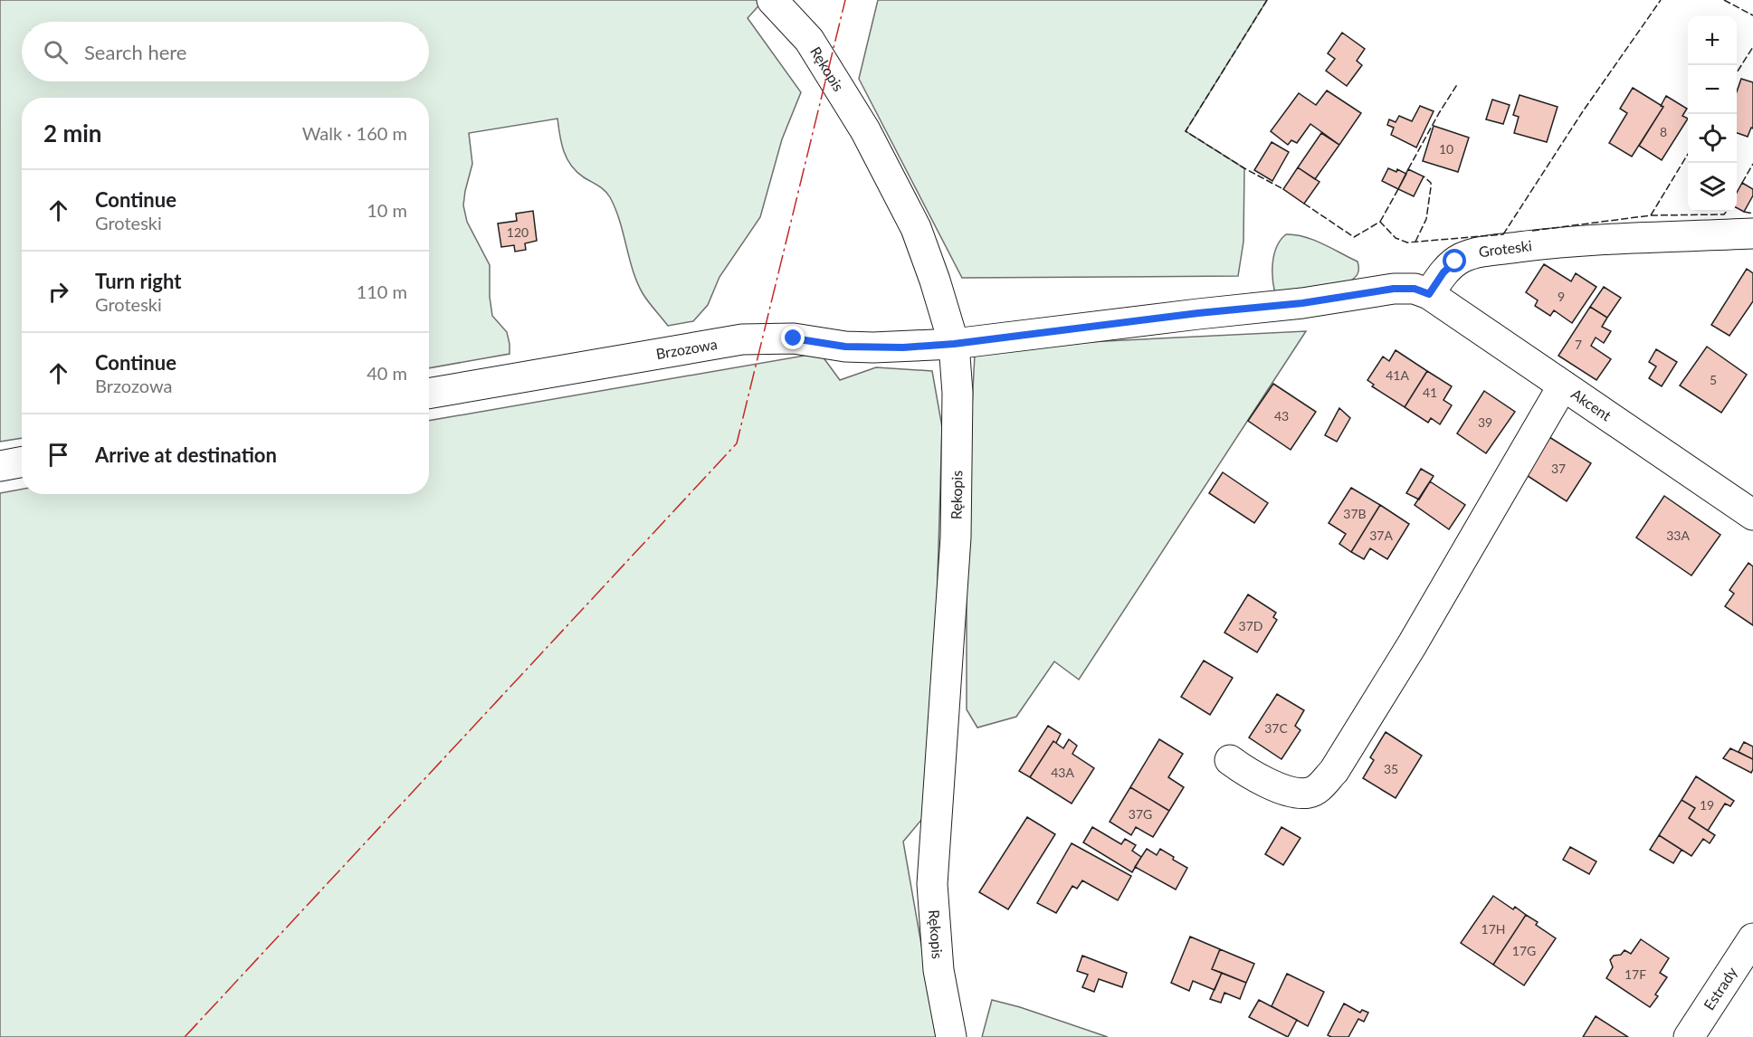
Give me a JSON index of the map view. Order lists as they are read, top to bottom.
{
  "streets": {
    "street": [
      "Rękopis",
      "Groteski",
      "Brzozowa",
      "Akcent",
      "Estrady"
    ]
  },
  "crossings": [
    ["Rękopis", "Brzozowa"],
    ["Groteski", "Akcent"]
  ],
  "house_numbers": [
    "8",
    "10",
    "120",
    "9",
    "7",
    "41A",
    "5",
    "41",
    "43",
    "39",
    "37",
    "37B",
    "37A",
    "33A",
    "37D",
    "37C",
    "35",
    "43A",
    "19",
    "37G",
    "17H",
    "17G",
    "17F"
  ],
  "page": {
    "map_buttons": ["+", "−"],
    "search": "Search here",
    "heading": ["2 min", "Walk · 160 m"],
    "list": [
      ["Continue", "Groteski", "10 m"],
      ["Turn right", "Groteski", "110 m"],
      ["Continue", "Brzozowa", "40 m"],
      "Arrive at destination"
    ]
  }
}
